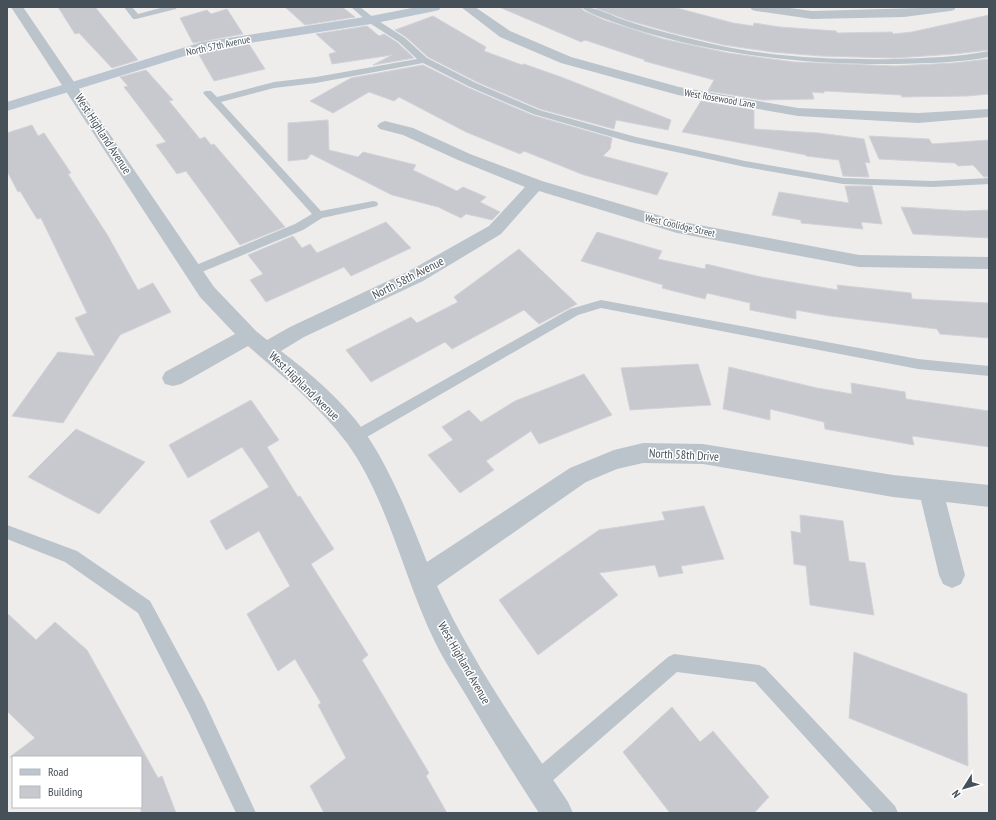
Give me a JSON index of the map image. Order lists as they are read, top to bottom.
{
  "streets": {
    "street": [
      "North 57th Avenue",
      "West Rosewood Lane",
      "West Highland Avenue",
      "West Coolidge Street",
      "North 58th Avenue",
      "North 58th Drive"
    ]
  },
  "crossings": [
    ["North 57th Avenue", "West Highland Avenue"],
    ["West Highland Avenue", "North 58th Avenue"],
    ["West Highland Avenue", "North 58th Drive"],
    ["West Coolidge Street", "North 58th Avenue"]
  ],
  "legend": ["Road", "Building"],
  "north": "bottom left"
}
